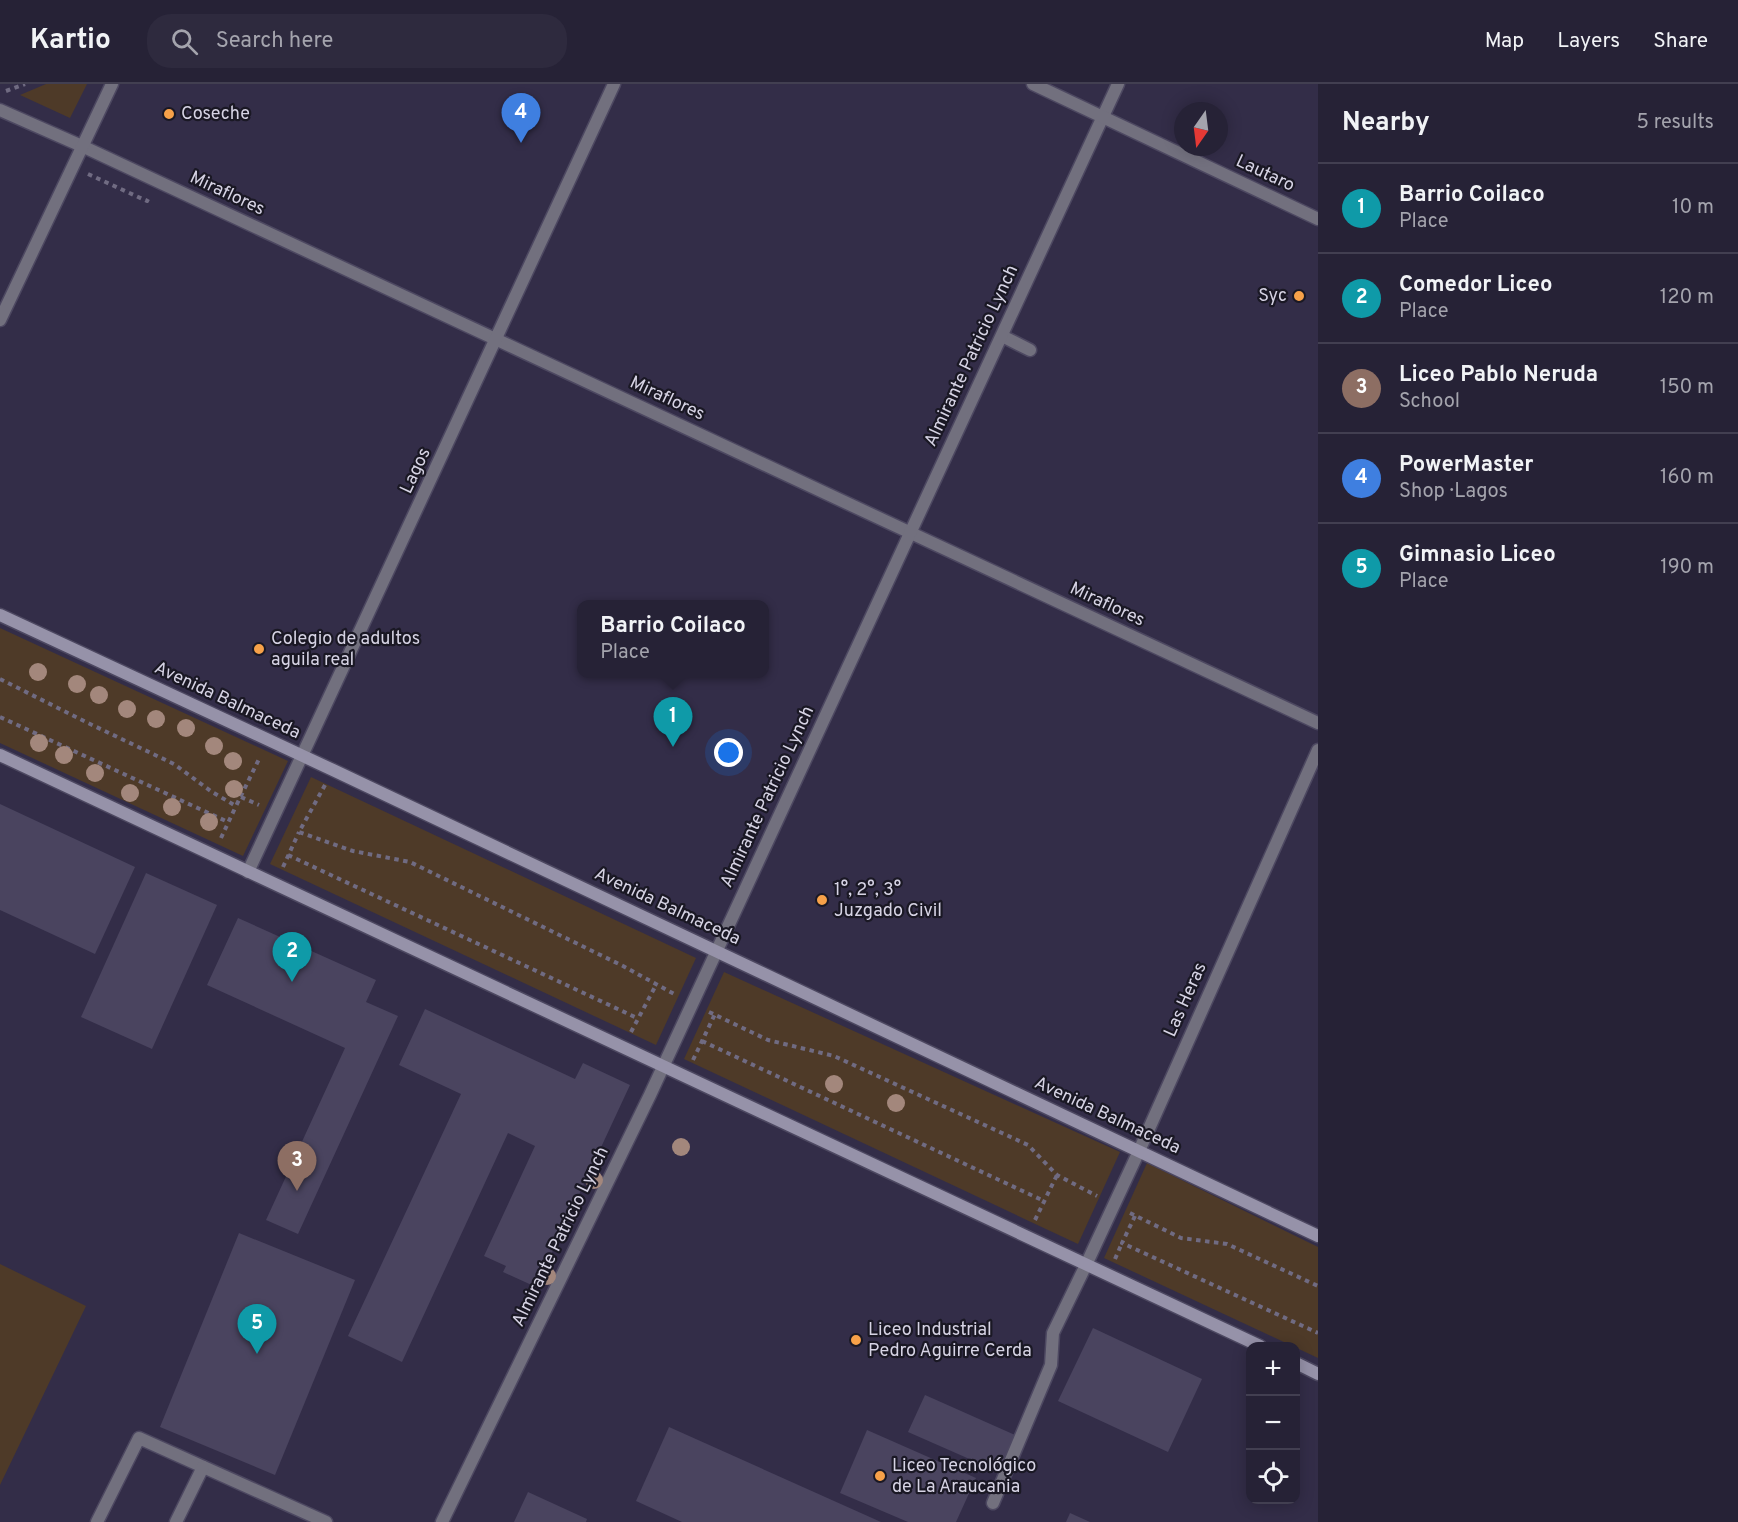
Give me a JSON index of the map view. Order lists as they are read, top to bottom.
{
  "streets": {
    "main road": ["Avenida Balmaceda"],
    "street": [
      "Lautaro",
      "Miraflores",
      "Almirante Patricio Lynch",
      "Lagos",
      "Las Heras"
    ]
  },
  "crossings": [
    ["Lautaro", "Almirante Patricio Lynch"],
    ["Miraflores", "Almirante Patricio Lynch"],
    ["Miraflores", "Lagos"],
    ["Almirante Patricio Lynch", "Avenida Balmaceda"],
    ["Lagos", "Avenida Balmaceda"],
    ["Avenida Balmaceda", "Las Heras"]
  ],
  "places": [
    "Coseche",
    "Syc",
    "Colegio de adultos aguila real",
    "1°, 2°, 3° Juzgado Civil",
    "Liceo Industrial Pedro Aguirre Cerda",
    "Liceo Tecnológico de La Araucania"
  ],
  "north": "bottom",
  "page": {
    "header": "Kartio",
    "search": "Search here",
    "nav": ["Map", "Layers", "Share"],
    "heading": ["Nearby", "5 results"],
    "pins": [
      "4",
      "1",
      "2",
      "3",
      "5"
    ],
    "list": [
      {
        "mark": "1",
        "name": "Barrio Coilaco",
        "note": "Place",
        "value": "10 m"
      },
      {
        "mark": "2",
        "name": "Comedor Liceo",
        "note": "Place",
        "value": "120 m"
      },
      {
        "mark": "3",
        "name": "Liceo Pablo Neruda",
        "note": "School",
        "value": "150 m"
      },
      {
        "mark": "4",
        "name": "PowerMaster",
        "note": "Shop · Lagos",
        "value": "160 m"
      },
      {
        "mark": "5",
        "name": "Gimnasio Liceo",
        "note": "Place",
        "value": "190 m"
      }
    ],
    "popup": ["Barrio Coilaco", "Place"],
    "map_buttons": ["+", "−"]
  }
}
